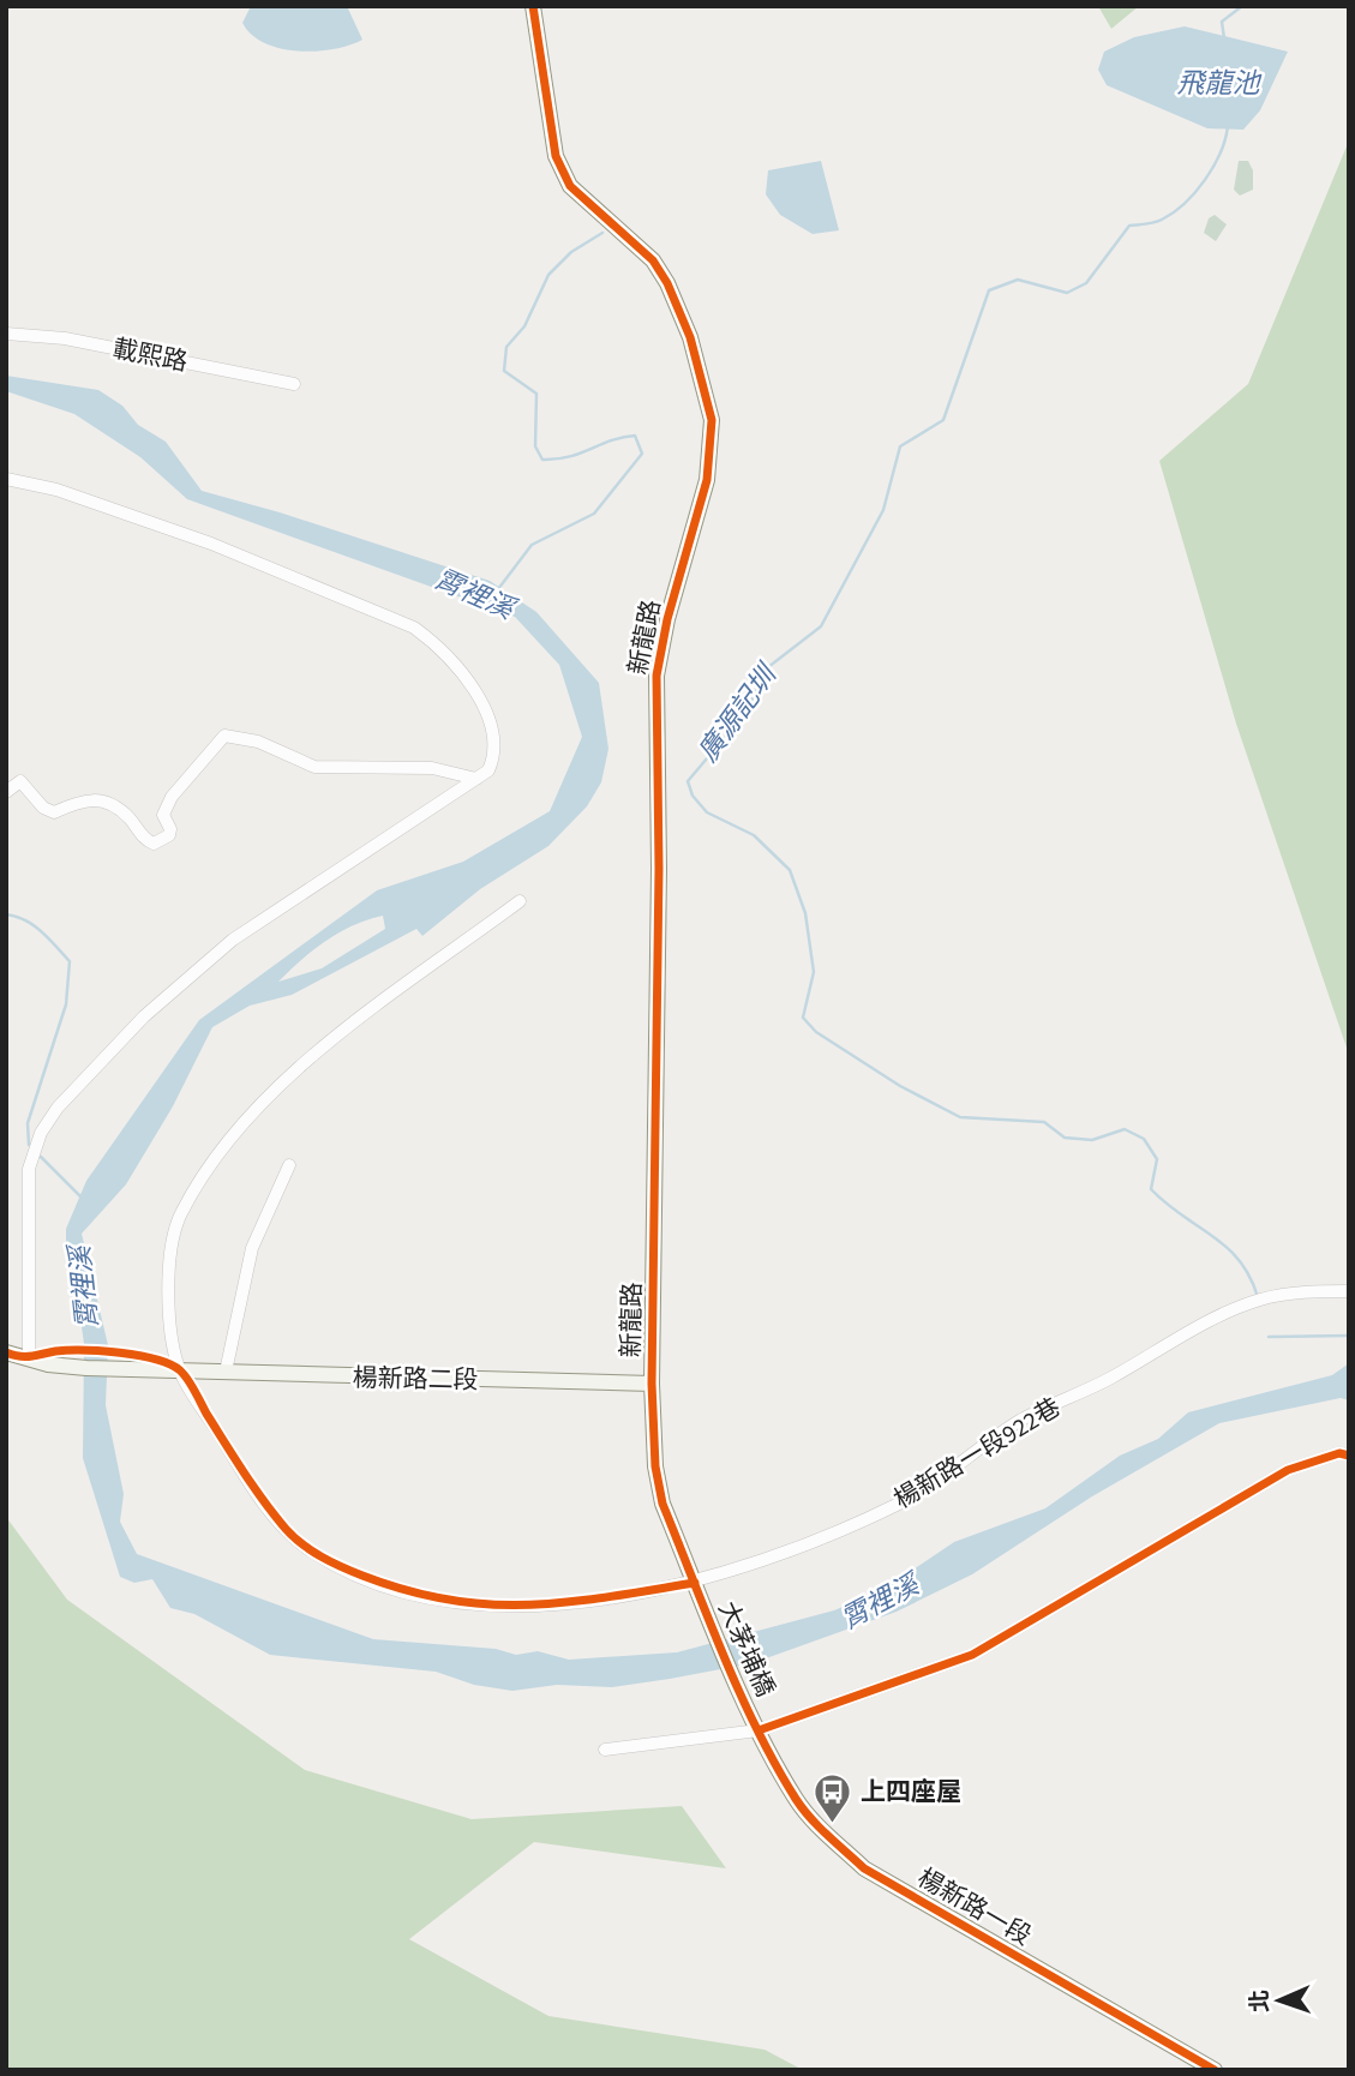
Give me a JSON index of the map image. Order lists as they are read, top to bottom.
{
  "streets": {
    "main road": [
      "新龍路",
      "楊新路二段",
      "大茅埔橋",
      "楊新路一段"
    ],
    "street": ["載熙路", "楊新路一段922巷"]
  },
  "crossings": [
    ["新龍路", "楊新路二段"],
    ["楊新路二段", "楊新路一段922巷"],
    ["楊新路一段922巷", "大茅埔橋"],
    ["大茅埔橋", "楊新路一段"]
  ],
  "water": ["飛龍池", "霄裡溪", "廣源記圳"],
  "places": {
    "bus stop": ["上四座屋"]
  },
  "north": "left"
}
